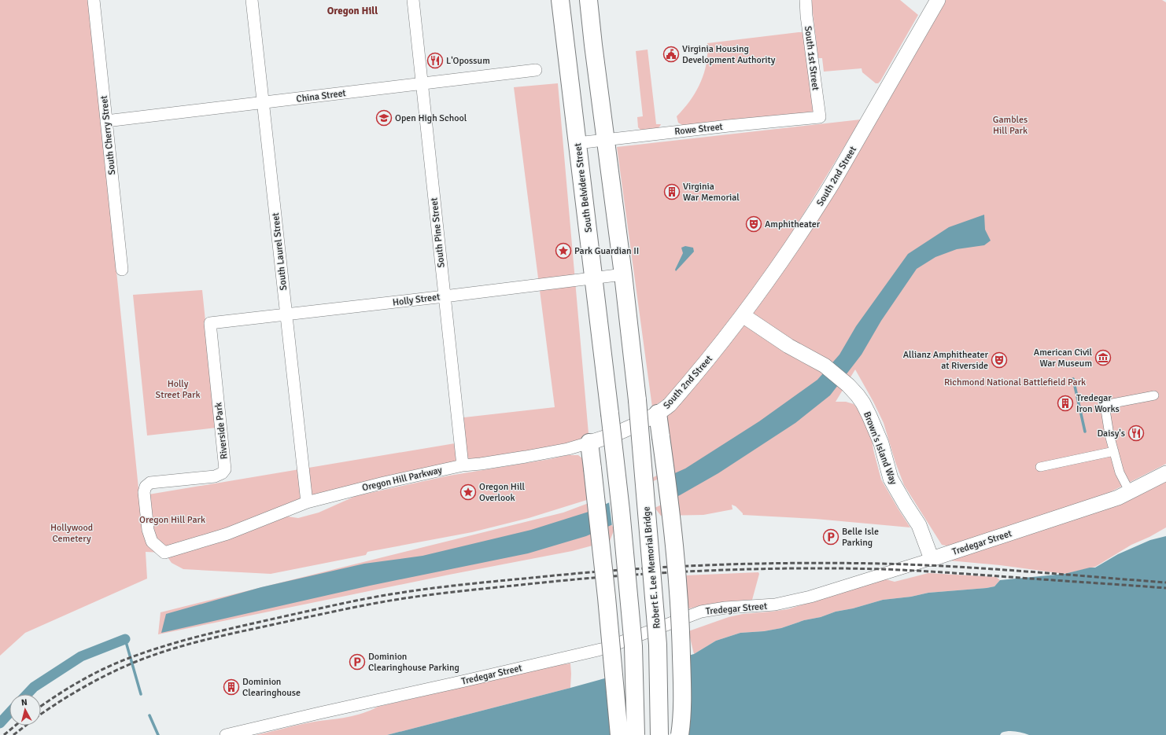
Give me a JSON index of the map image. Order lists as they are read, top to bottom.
{
  "streets": {
    "main road": ["South Belvidere Street", "Robert E. Lee Memorial Bridge"],
    "street": [
      "South 1st Street",
      "China Street",
      "Rowe Street",
      "South Cherry Street",
      "South 2nd Street",
      "South Pine Street",
      "South Laurel Street",
      "Holly Street",
      "Riverside Park",
      "Brown's Island Way",
      "Oregon Hill Parkway",
      "Tredegar Street"
    ]
  },
  "crossings": [
    ["South 1st Street", "Rowe Street"],
    ["China Street", "South Cherry Street"],
    ["China Street", "South Pine Street"],
    ["China Street", "South Laurel Street"],
    ["Rowe Street", "South Belvidere Street"],
    ["South 2nd Street", "Brown's Island Way"],
    ["South 2nd Street", "Oregon Hill Parkway"],
    ["South Belvidere Street", "Holly Street"],
    ["South Pine Street", "Holly Street"],
    ["South Pine Street", "Oregon Hill Parkway"],
    ["South Laurel Street", "Holly Street"],
    ["South Laurel Street", "Oregon Hill Parkway"],
    ["Holly Street", "Riverside Park"],
    ["Holly Street", "Robert E. Lee Memorial Bridge"],
    ["Riverside Park", "Oregon Hill Parkway"],
    ["Brown's Island Way", "Tredegar Street"]
  ],
  "districts": ["Oregon Hill"],
  "parks": [
    "Gambles Hill Park",
    "Richmond National Battlefield Park",
    "Holly Street Park",
    "Oregon Hill Park",
    "Hollywood Cemetery"
  ],
  "places": {
    "public building": ["Virginia Housing Development Authority"],
    "restaurant": ["L'Opossum", "Daisy's"],
    "school or university": ["Open High School"],
    "building": ["Virginia War Memorial", "Tredegar Iron Works", "Dominion Clearinghouse"],
    "theatre": ["Amphitheater", "Allianz Amphitheater at Riverside"],
    "place": ["Park Guardian II", "Oregon Hill Overlook"],
    "museum": ["American Civil War Museum"],
    "parking": ["Belle Isle Parking", "Dominion Clearinghouse Parking"]
  },
  "north": "top"
}
